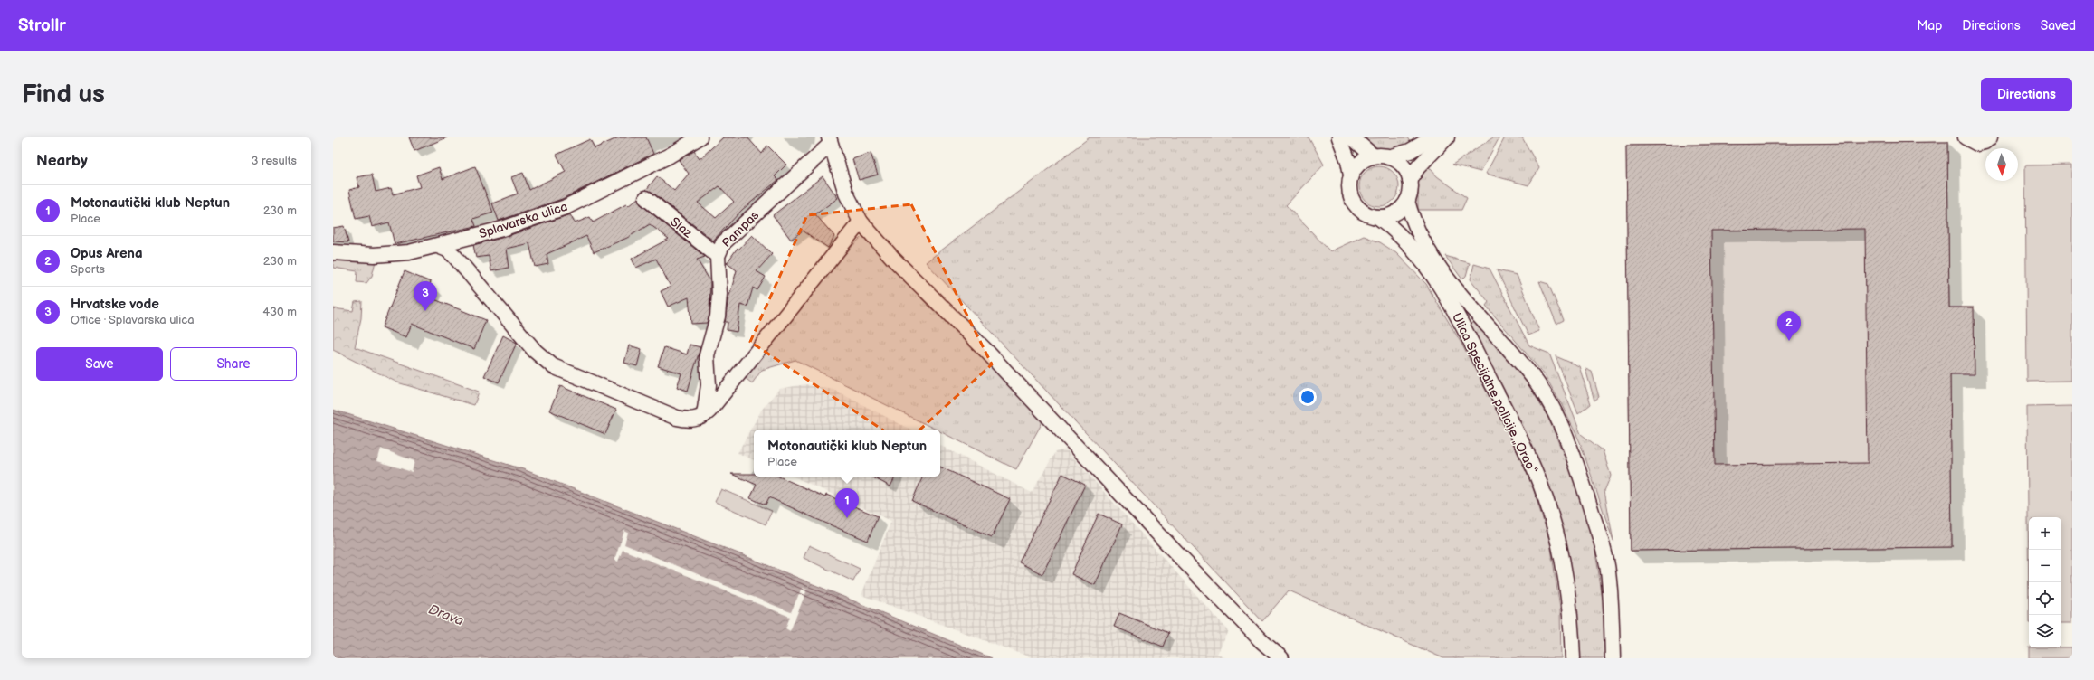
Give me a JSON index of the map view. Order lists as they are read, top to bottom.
{
  "streets": {
    "street": [
      "Splavarska ulica",
      "Slaz",
      "Pampas",
      "Ulica Specijalne policije „Orao“"
    ]
  },
  "crossings": [
    ["Slaz", "Pampas"]
  ],
  "water": ["Drava"],
  "north": "bottom",
  "page": {
    "header": "Strollr",
    "nav": ["Map", "Directions", "Saved"],
    "buttons": [
      "Directions",
      ["Save", "Share"]
    ],
    "title": "Find us",
    "heading": ["Nearby", "3 results"],
    "list": [
      {
        "mark": "1",
        "name": "Motonautički klub Neptun",
        "note": "Place",
        "value": "230 m"
      },
      {
        "mark": "2",
        "name": "Opus Arena",
        "note": "Sports",
        "value": "230 m"
      },
      {
        "mark": "3",
        "name": "Hrvatske vode",
        "note": "Office · Splavarska ulica",
        "value": "430 m"
      }
    ],
    "pins": ["3", "2", "1"],
    "popup": ["Motonautički klub Neptun", "Place"],
    "map_buttons": ["+", "−"]
  }
}
